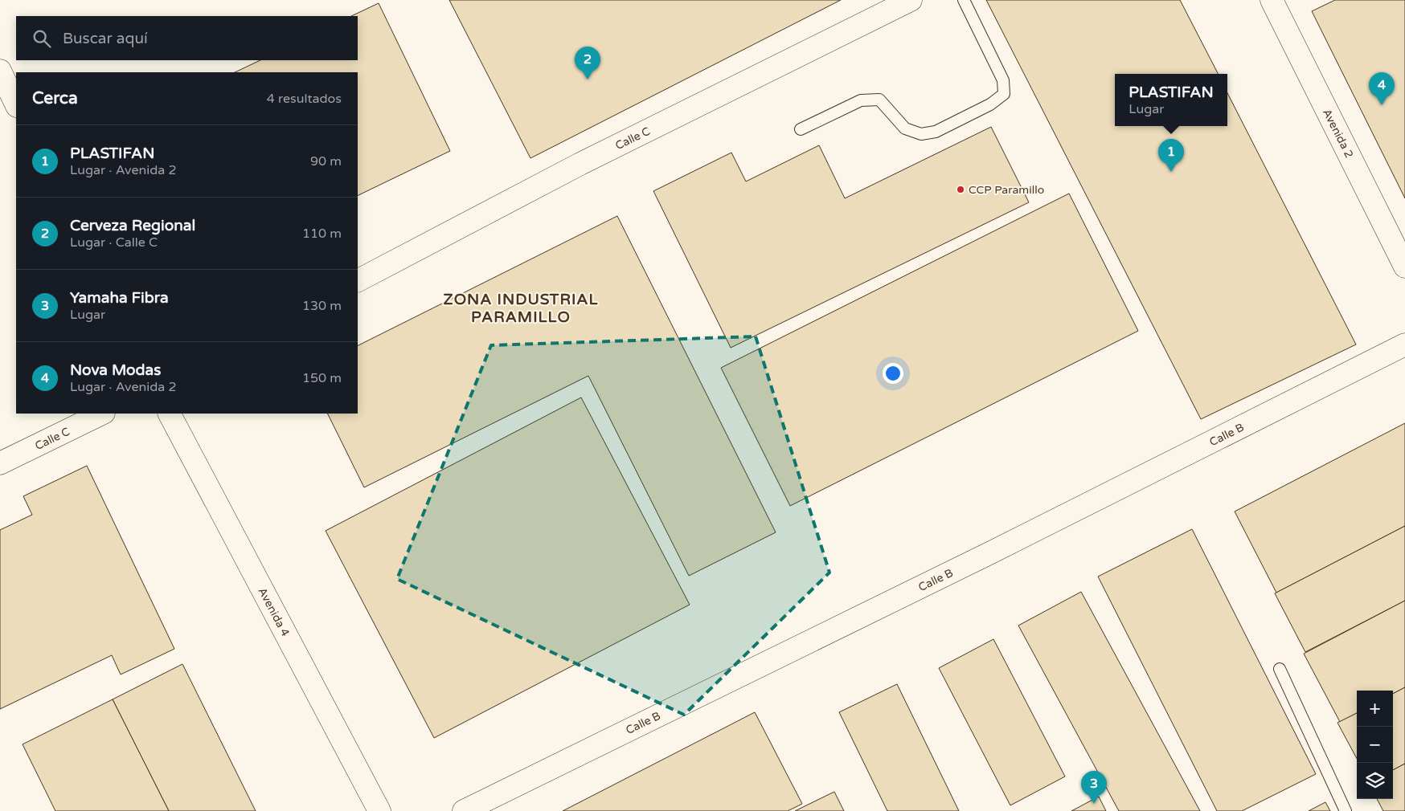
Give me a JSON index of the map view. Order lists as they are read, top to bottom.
{
  "streets": {
    "street": [
      "Avenida 2",
      "Calle C",
      "Calle B",
      "Avenida 4"
    ]
  },
  "districts": ["ZONA INDUSTRIAL PARAMILLO"],
  "places": ["CCP Paramillo"],
  "page": {
    "search": "Buscar aquí",
    "pins": [
      "2",
      "4",
      "1",
      "3"
    ],
    "heading": ["Cerca", "4 resultados"],
    "popup": ["PLASTIFAN", "Lugar"],
    "list": [
      {
        "mark": "1",
        "name": "PLASTIFAN",
        "note": "Lugar · Avenida 2",
        "value": "90 m"
      },
      {
        "mark": "2",
        "name": "Cerveza Regional",
        "note": "Lugar · Calle C",
        "value": "110 m"
      },
      {
        "mark": "3",
        "name": "Yamaha Fibra",
        "note": "Lugar",
        "value": "130 m"
      },
      {
        "mark": "4",
        "name": "Nova Modas",
        "note": "Lugar · Avenida 2",
        "value": "150 m"
      }
    ],
    "map_buttons": ["+", "−"]
  }
}
